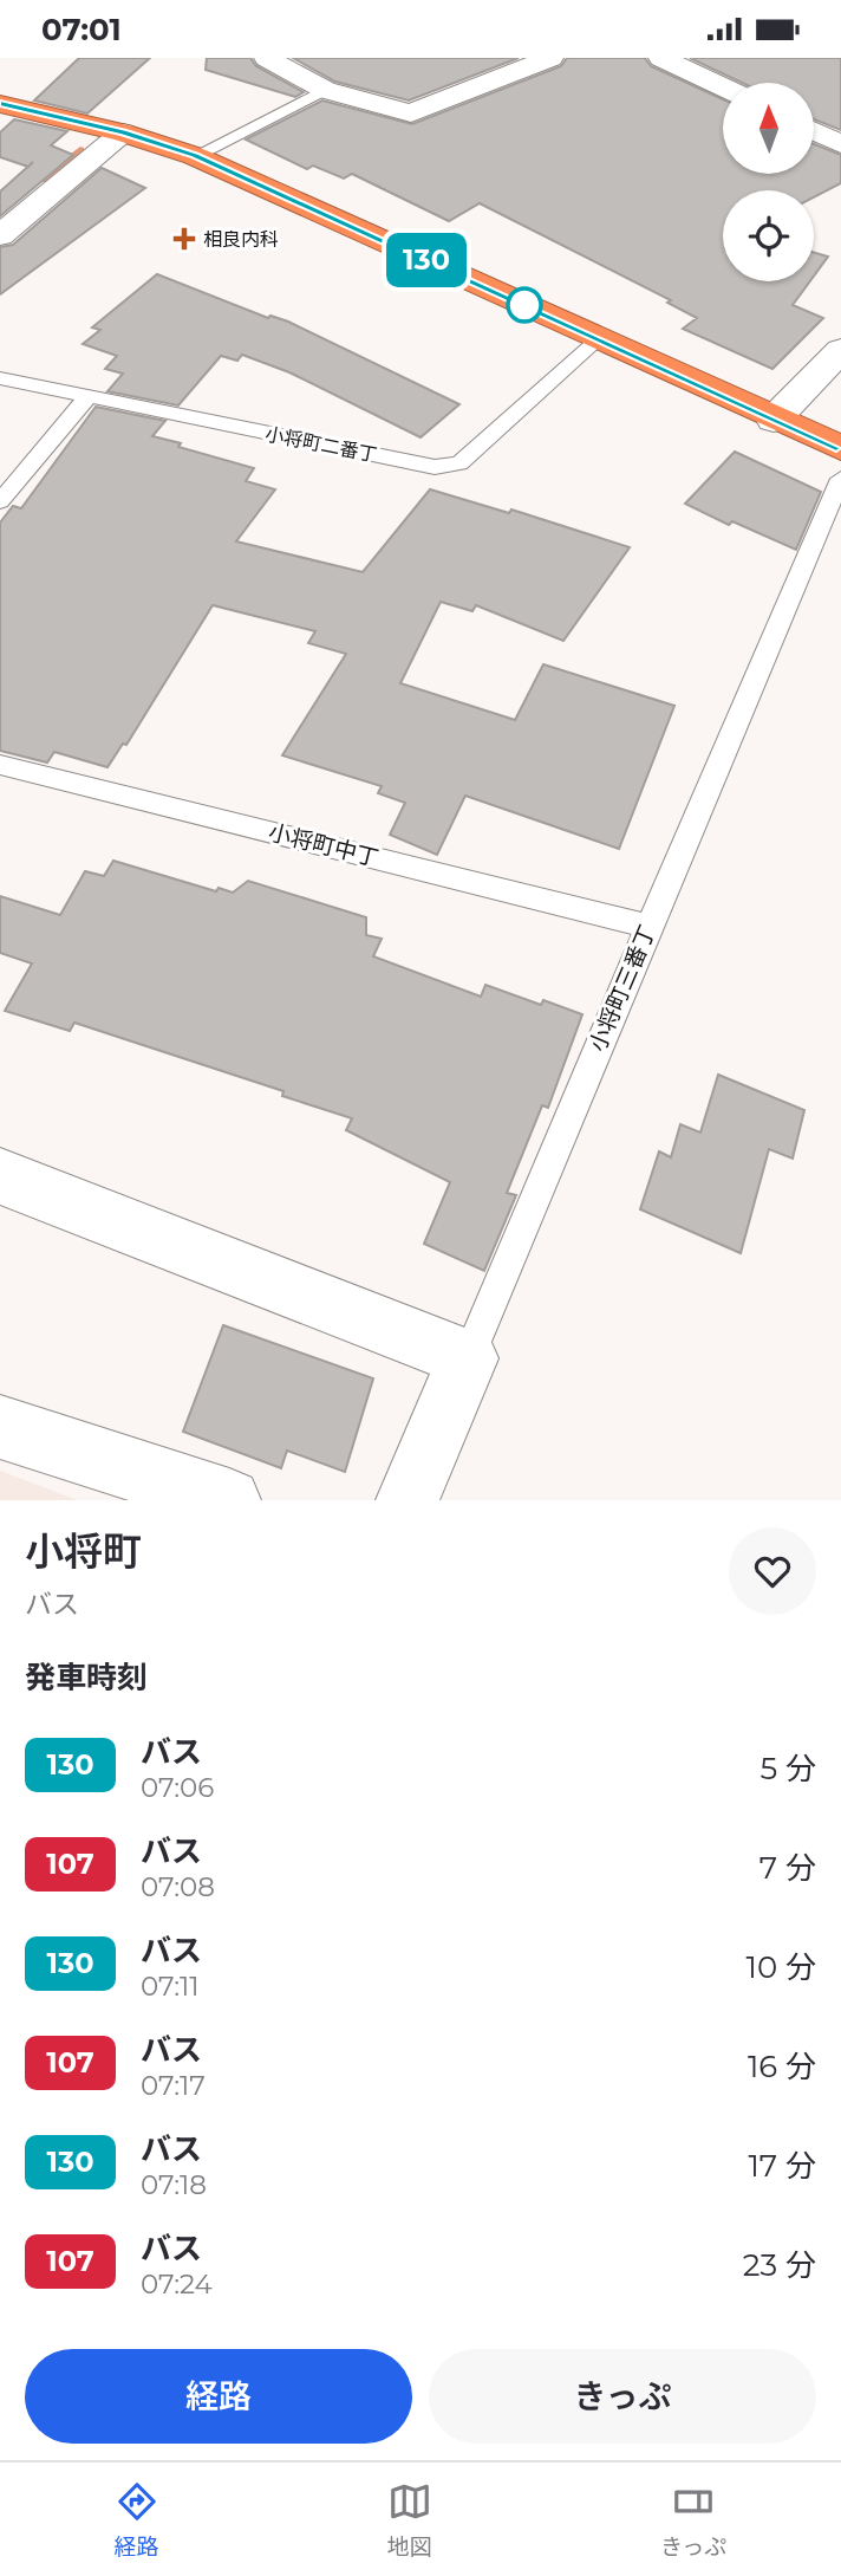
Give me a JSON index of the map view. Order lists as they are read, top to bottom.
{
  "streets": {
    "street": ["小将町三番丁"],
    "lane": ["小将町二番丁", "小将町中丁"]
  },
  "crossings": [
    ["小将町中丁", "小将町三番丁"]
  ],
  "places": {
    "health": ["相良内科"]
  },
  "lines": ["bus line 130"],
  "north": "top",
  "page": {
    "status": "07:01",
    "on_map": "130",
    "heading": [
      ["小将町", "バス"],
      "発車時刻"
    ],
    "list": [
      {
        "mark": "130",
        "name": "バス",
        "note": "07:06",
        "value": "5 分"
      },
      {
        "mark": "107",
        "name": "バス",
        "note": "07:08",
        "value": "7 分"
      },
      {
        "mark": "130",
        "name": "バス",
        "note": "07:11",
        "value": "10 分"
      },
      {
        "mark": "107",
        "name": "バス",
        "note": "07:17",
        "value": "16 分"
      },
      {
        "mark": "130",
        "name": "バス",
        "note": "07:18",
        "value": "17 分"
      },
      {
        "mark": "107",
        "name": "バス",
        "note": "07:24",
        "value": "23 分"
      }
    ],
    "buttons": ["経路", "きっぷ"],
    "tabs": ["経路", "地図", "きっぷ"]
  }
}
